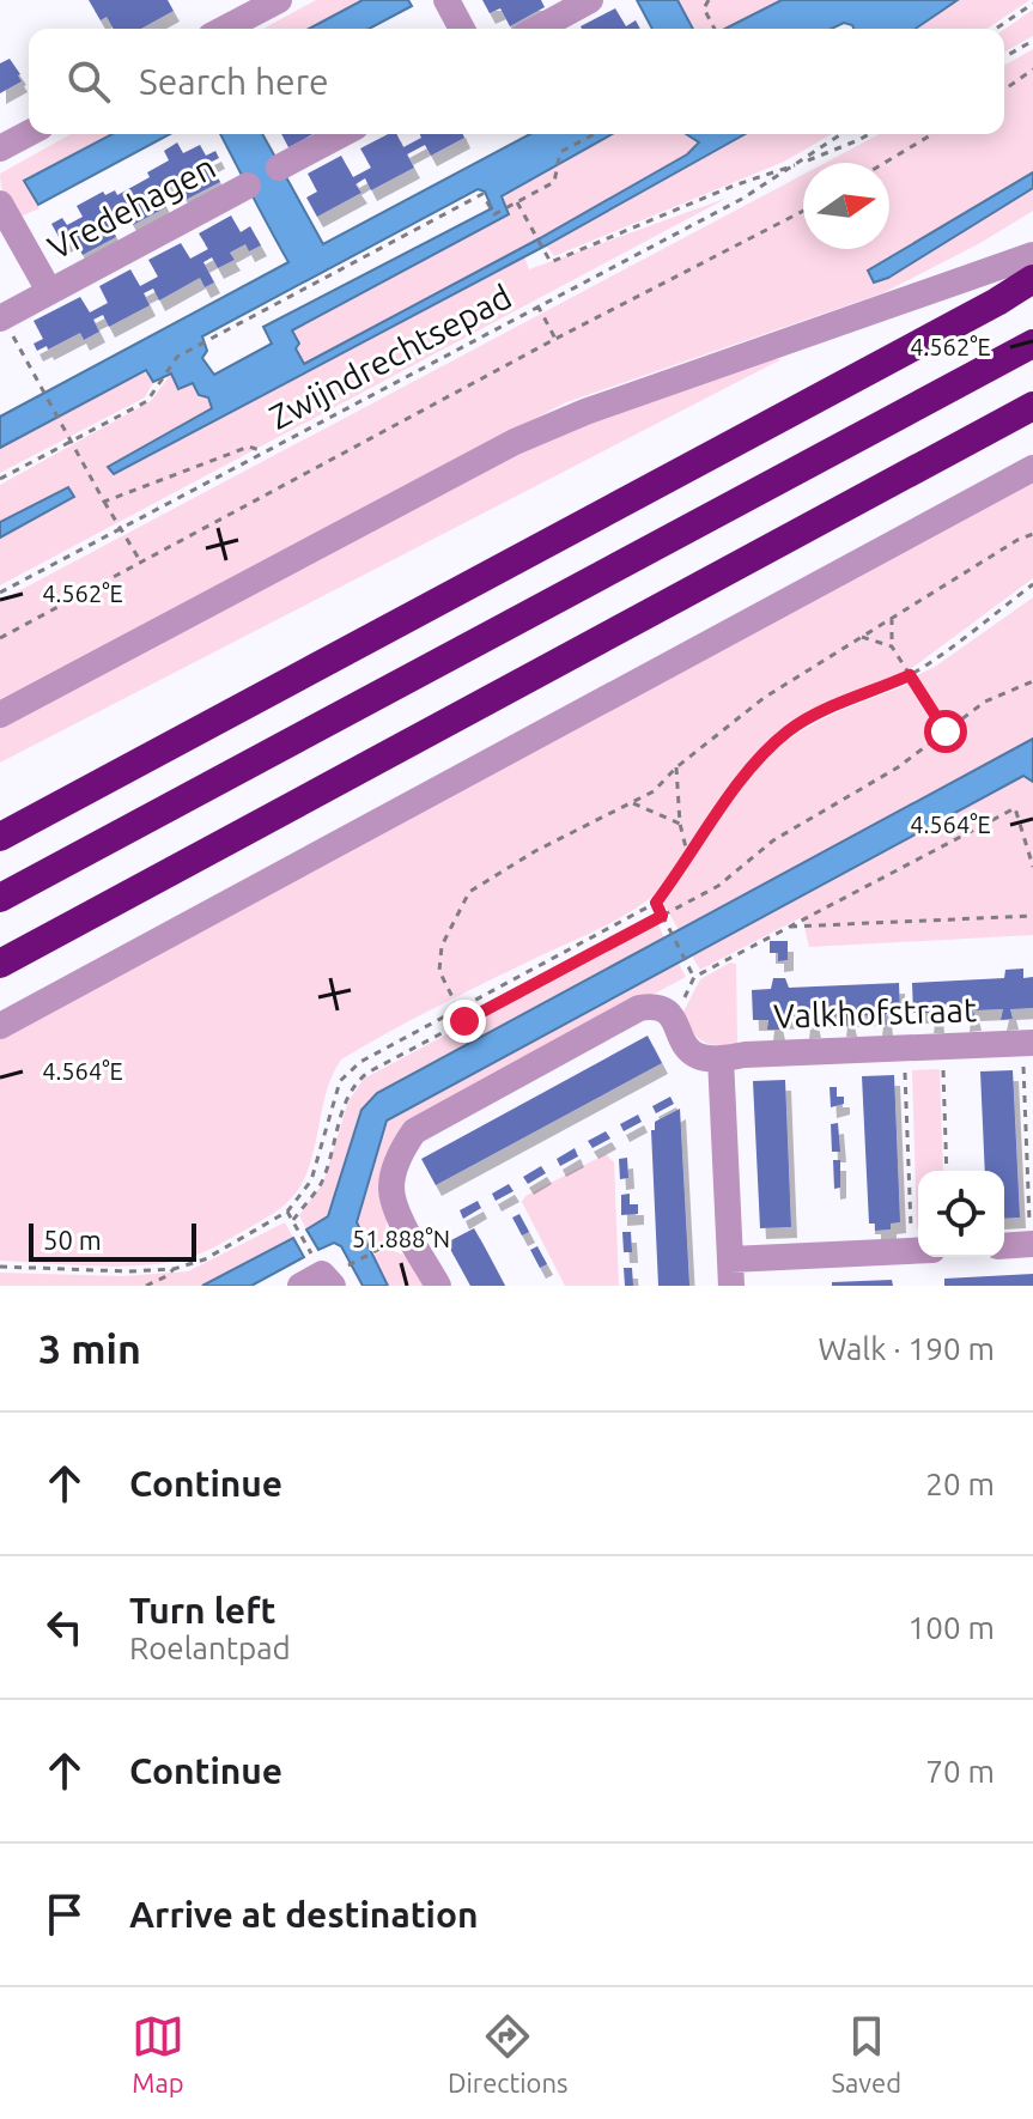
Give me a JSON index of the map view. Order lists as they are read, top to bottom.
{
  "streets": {
    "street": ["Vredehagen", "Valkhofstraat"],
    "path": ["Zwijndrechtsepad"]
  },
  "scale_bar": "50 m",
  "north": "right",
  "page": {
    "search": "Search here",
    "scale": "50 m",
    "heading": ["3 min", "Walk · 190 m"],
    "list": [
      ["Continue", "20 m"],
      ["Turn left", "Roelantpad", "100 m"],
      ["Continue", "70 m"],
      "Arrive at destination"
    ],
    "nav": ["Map", "Directions", "Saved"]
  },
  "coordinates": ["4.562°E", "4.564°E", "51.888°N"]
}
